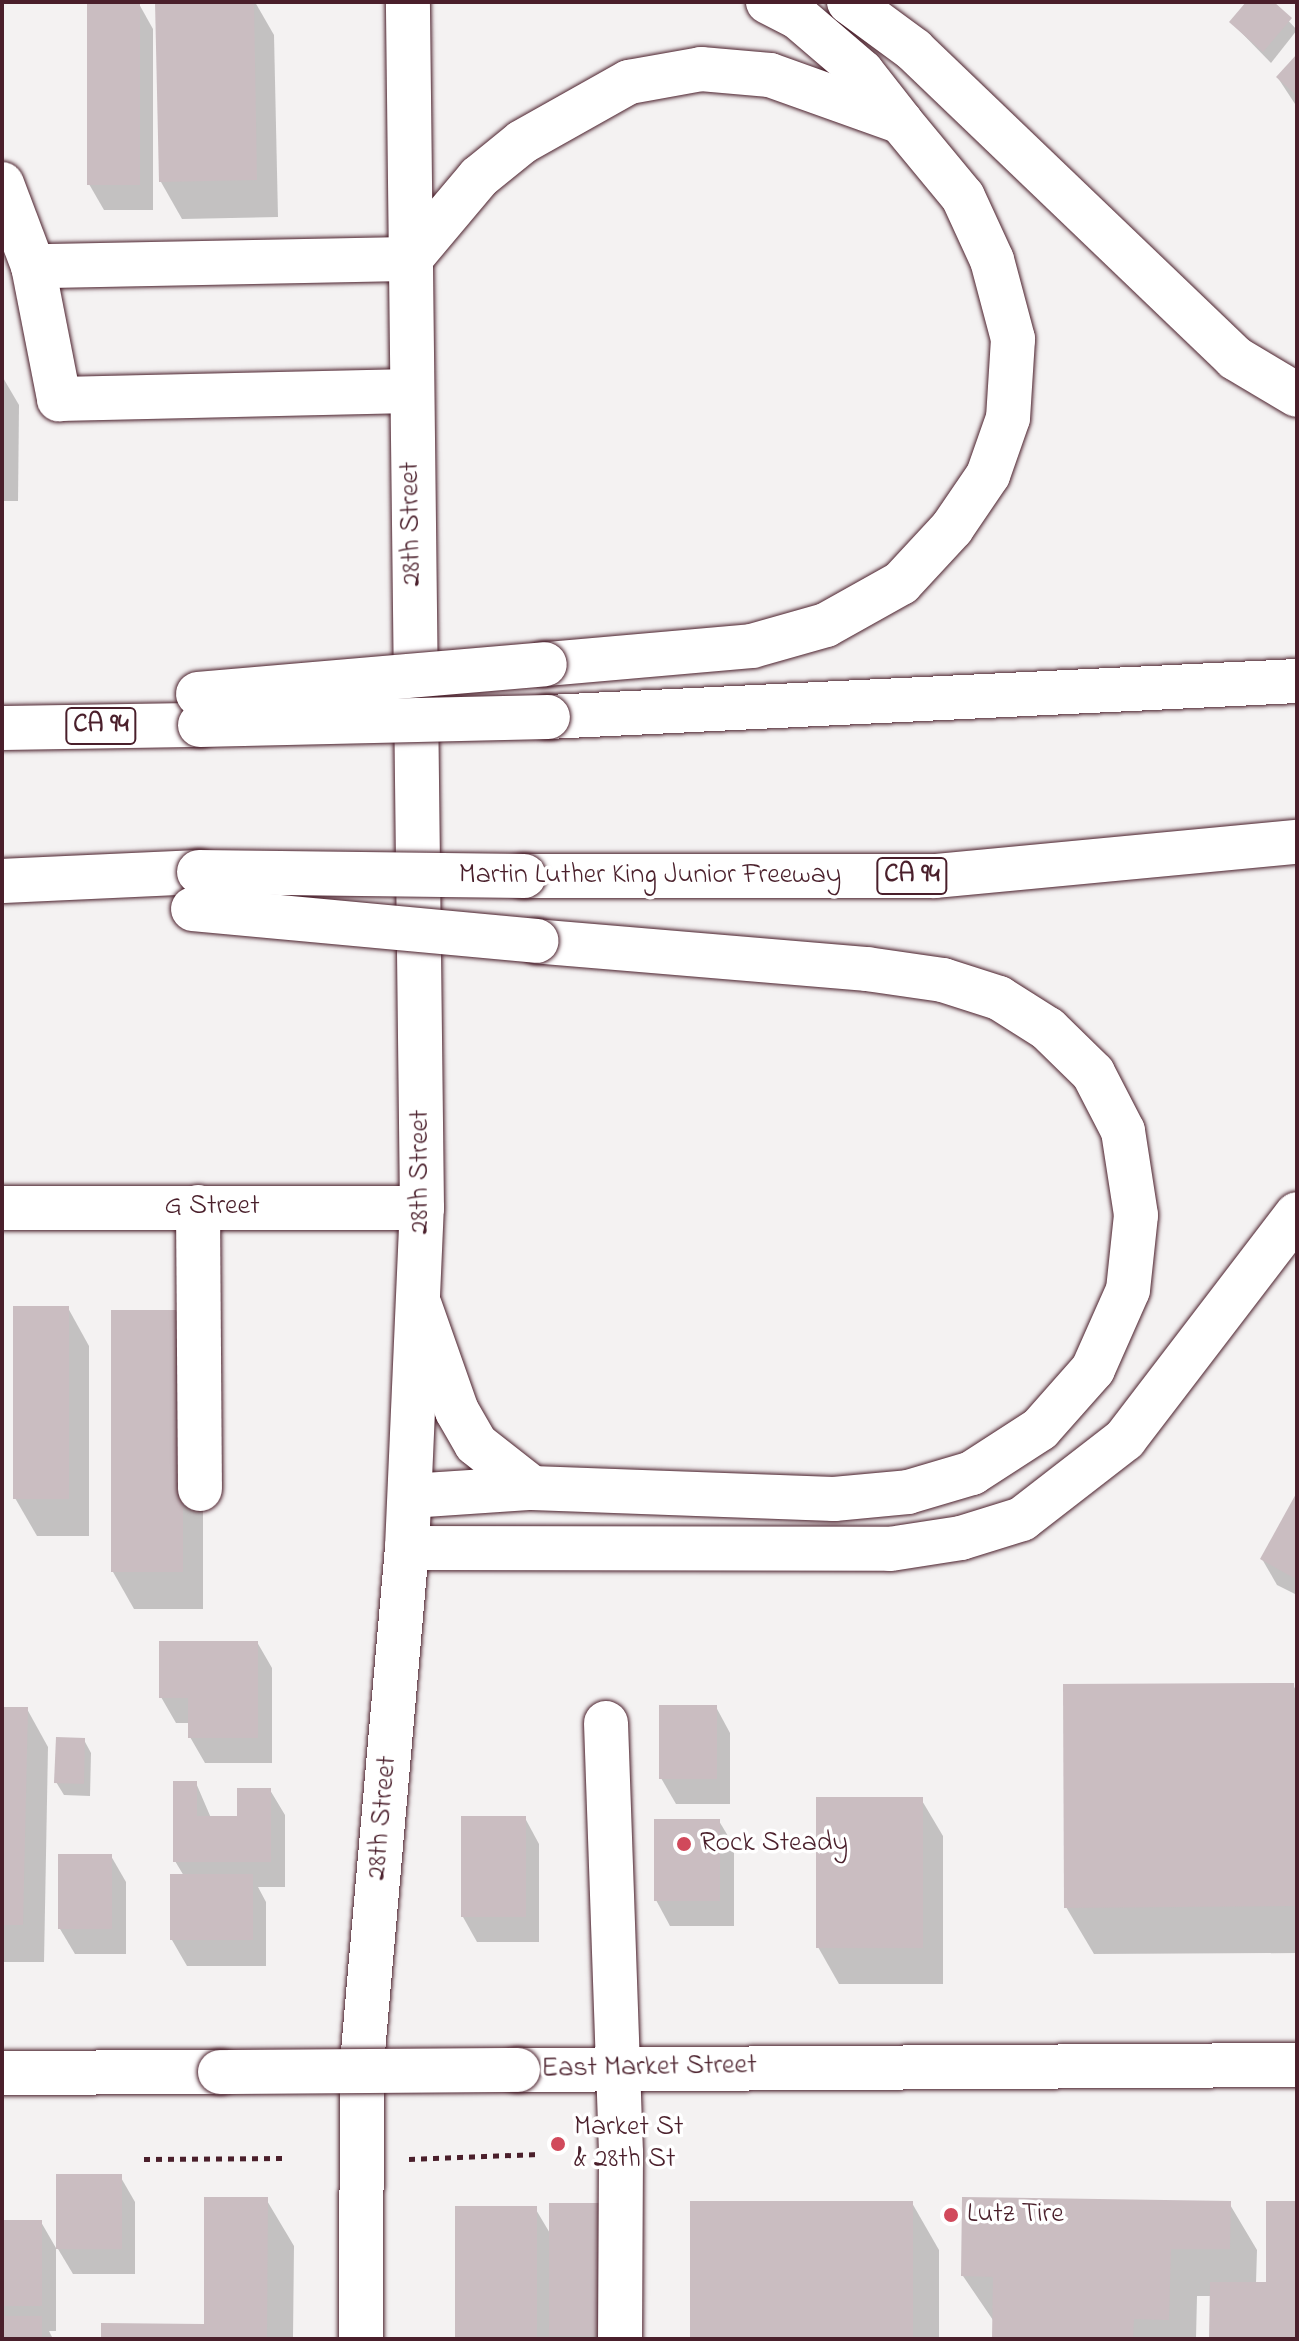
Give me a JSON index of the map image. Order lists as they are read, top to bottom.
{
  "streets": {
    "main road": [
      "28th Street",
      "CA 94",
      "Martin Luther King Junior Freeway",
      "G Street",
      "East Market Street"
    ]
  },
  "crossings": [
    ["28th Street", "G Street"]
  ],
  "places": ["Rock Steady", "Market St & 28th St", "Lutz Tire"]
}
